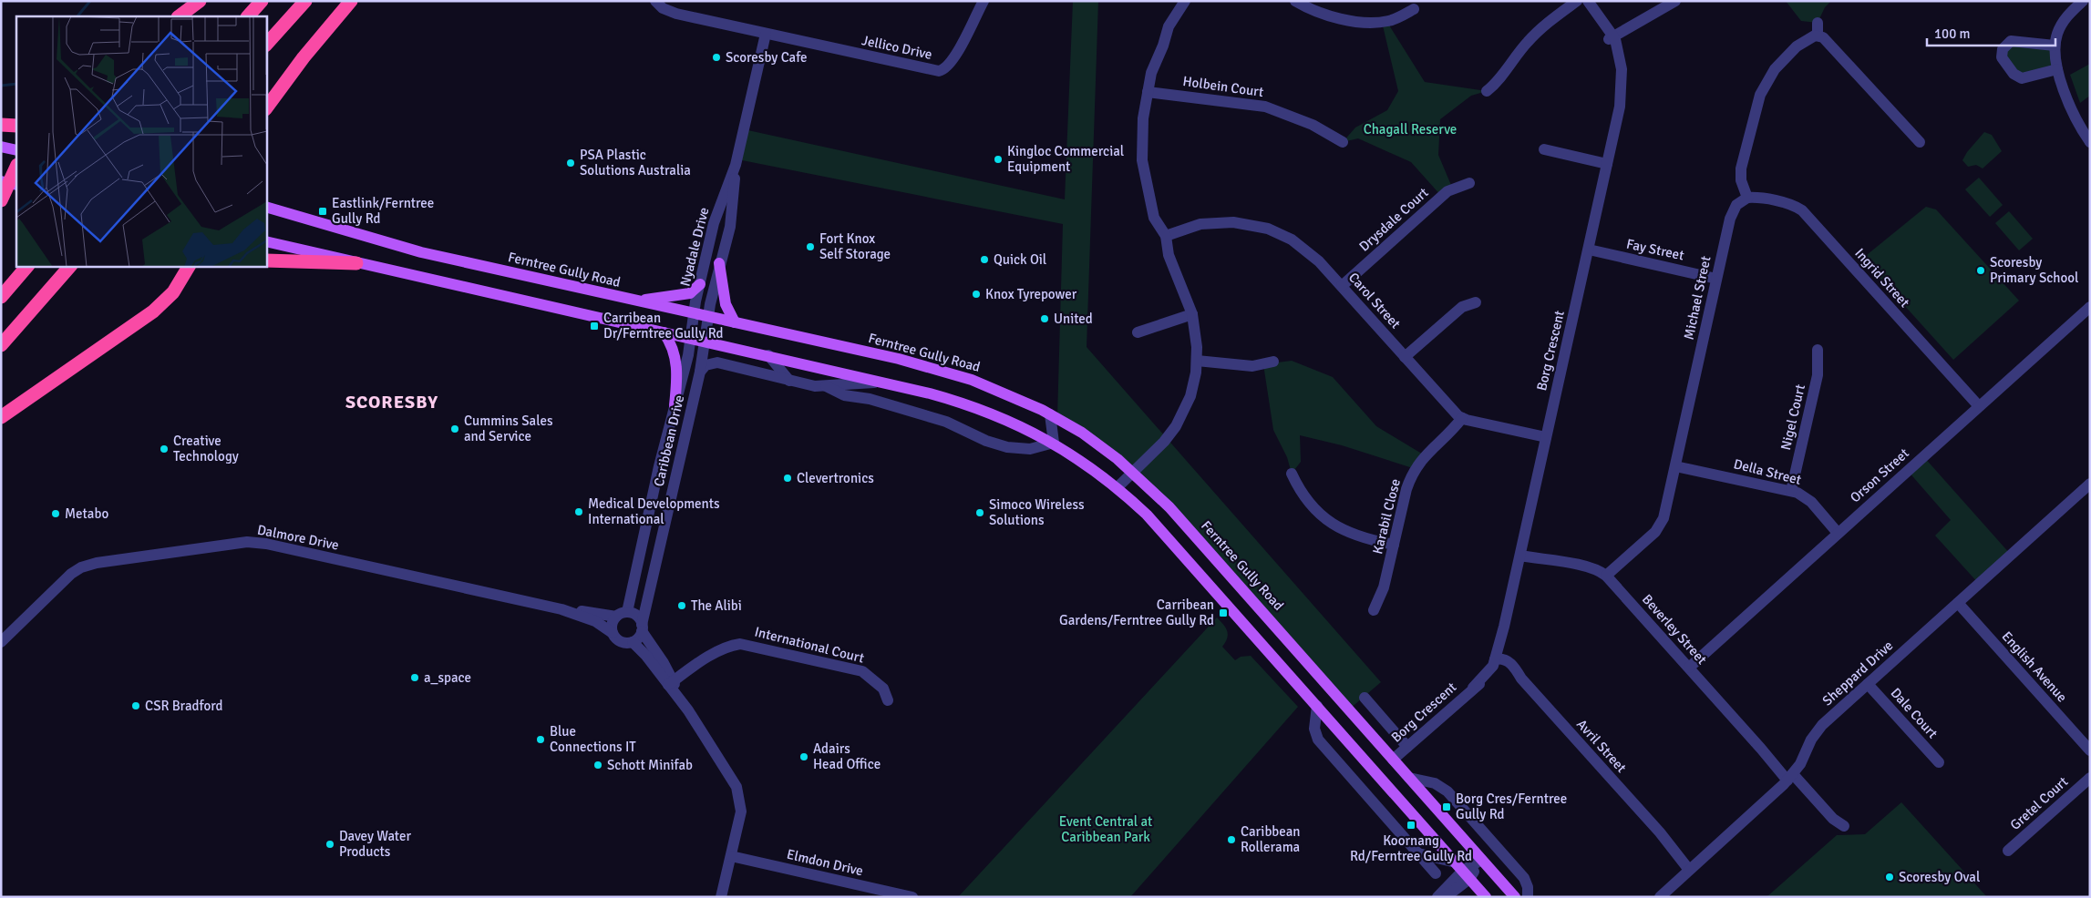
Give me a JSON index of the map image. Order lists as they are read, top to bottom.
{
  "streets": {
    "main road": ["Ferntree Gully Road"],
    "street": [
      "Jellico Drive",
      "Holbein Court",
      "Drysdale Court",
      "Nyadale Drive",
      "Fay Street",
      "Ingrid Street",
      "Michael Street",
      "Carol Street",
      "Borg Crescent",
      "Nigel Court",
      "Caribbean Drive",
      "Della Street",
      "Orson Street",
      "Karabil Close",
      "Dalmore Drive",
      "Beverley Street",
      "International Court",
      "English Avenue",
      "Sheppard Drive",
      "Dale Court",
      "Avril Street",
      "Gretel Court",
      "Elmdon Drive"
    ]
  },
  "crossings": [
    ["Jellico Drive", "Nyadale Drive"],
    ["Drysdale Court", "Carol Street"],
    ["Nyadale Drive", "Ferntree Gully Road"],
    ["Nyadale Drive", "Caribbean Drive"],
    ["Fay Street", "Michael Street"],
    ["Fay Street", "Borg Crescent"],
    ["Ferntree Gully Road", "Borg Crescent"],
    ["Ferntree Gully Road", "Caribbean Drive"],
    ["Ingrid Street", "Michael Street"],
    ["Ingrid Street", "Orson Street"],
    ["Michael Street", "Della Street"],
    ["Michael Street", "Beverley Street"],
    ["Carol Street", "Karabil Close"],
    ["Borg Crescent", "Beverley Street"],
    ["Borg Crescent", "Avril Street"],
    ["Nigel Court", "Della Street"],
    ["Caribbean Drive", "Dalmore Drive"],
    ["Della Street", "Orson Street"],
    ["Orson Street", "Beverley Street"],
    ["Beverley Street", "Sheppard Drive"],
    ["English Avenue", "Sheppard Drive"],
    ["Sheppard Drive", "Dale Court"],
    ["Sheppard Drive", "Avril Street"]
  ],
  "districts": ["SCORESBY"],
  "parks": ["Chagall Reserve", "Event Central at Caribbean Park"],
  "places": {
    "other": [
      "Scoresby Cafe",
      "Kingloc Commercial Equipment",
      "PSA Plastic Solutions Australia",
      "Fort Knox Self Storage",
      "Quick Oil",
      "Scoresby Primary School",
      "Knox Tyrepower",
      "United",
      "Cummins Sales and Service",
      "Creative Technology",
      "Clevertronics",
      "Medical Developments International",
      "Simoco Wireless Solutions",
      "Metabo",
      "The Alibi",
      "a_space",
      "CSR Bradford",
      "Blue Connections IT",
      "Adairs Head Office",
      "Schott Minifab",
      "Caribbean Rollerama",
      "Davey Water Products",
      "Scoresby Oval"
    ],
    "transit": [
      "Eastlink/Ferntree Gully Rd",
      "Carribean Dr/Ferntree Gully Rd",
      "Carribean Gardens/Ferntree Gully Rd",
      "Borg Cres/Ferntree Gully Rd",
      "Koornang Rd/Ferntree Gully Rd"
    ]
  },
  "scale_bar": "100 m"
}
